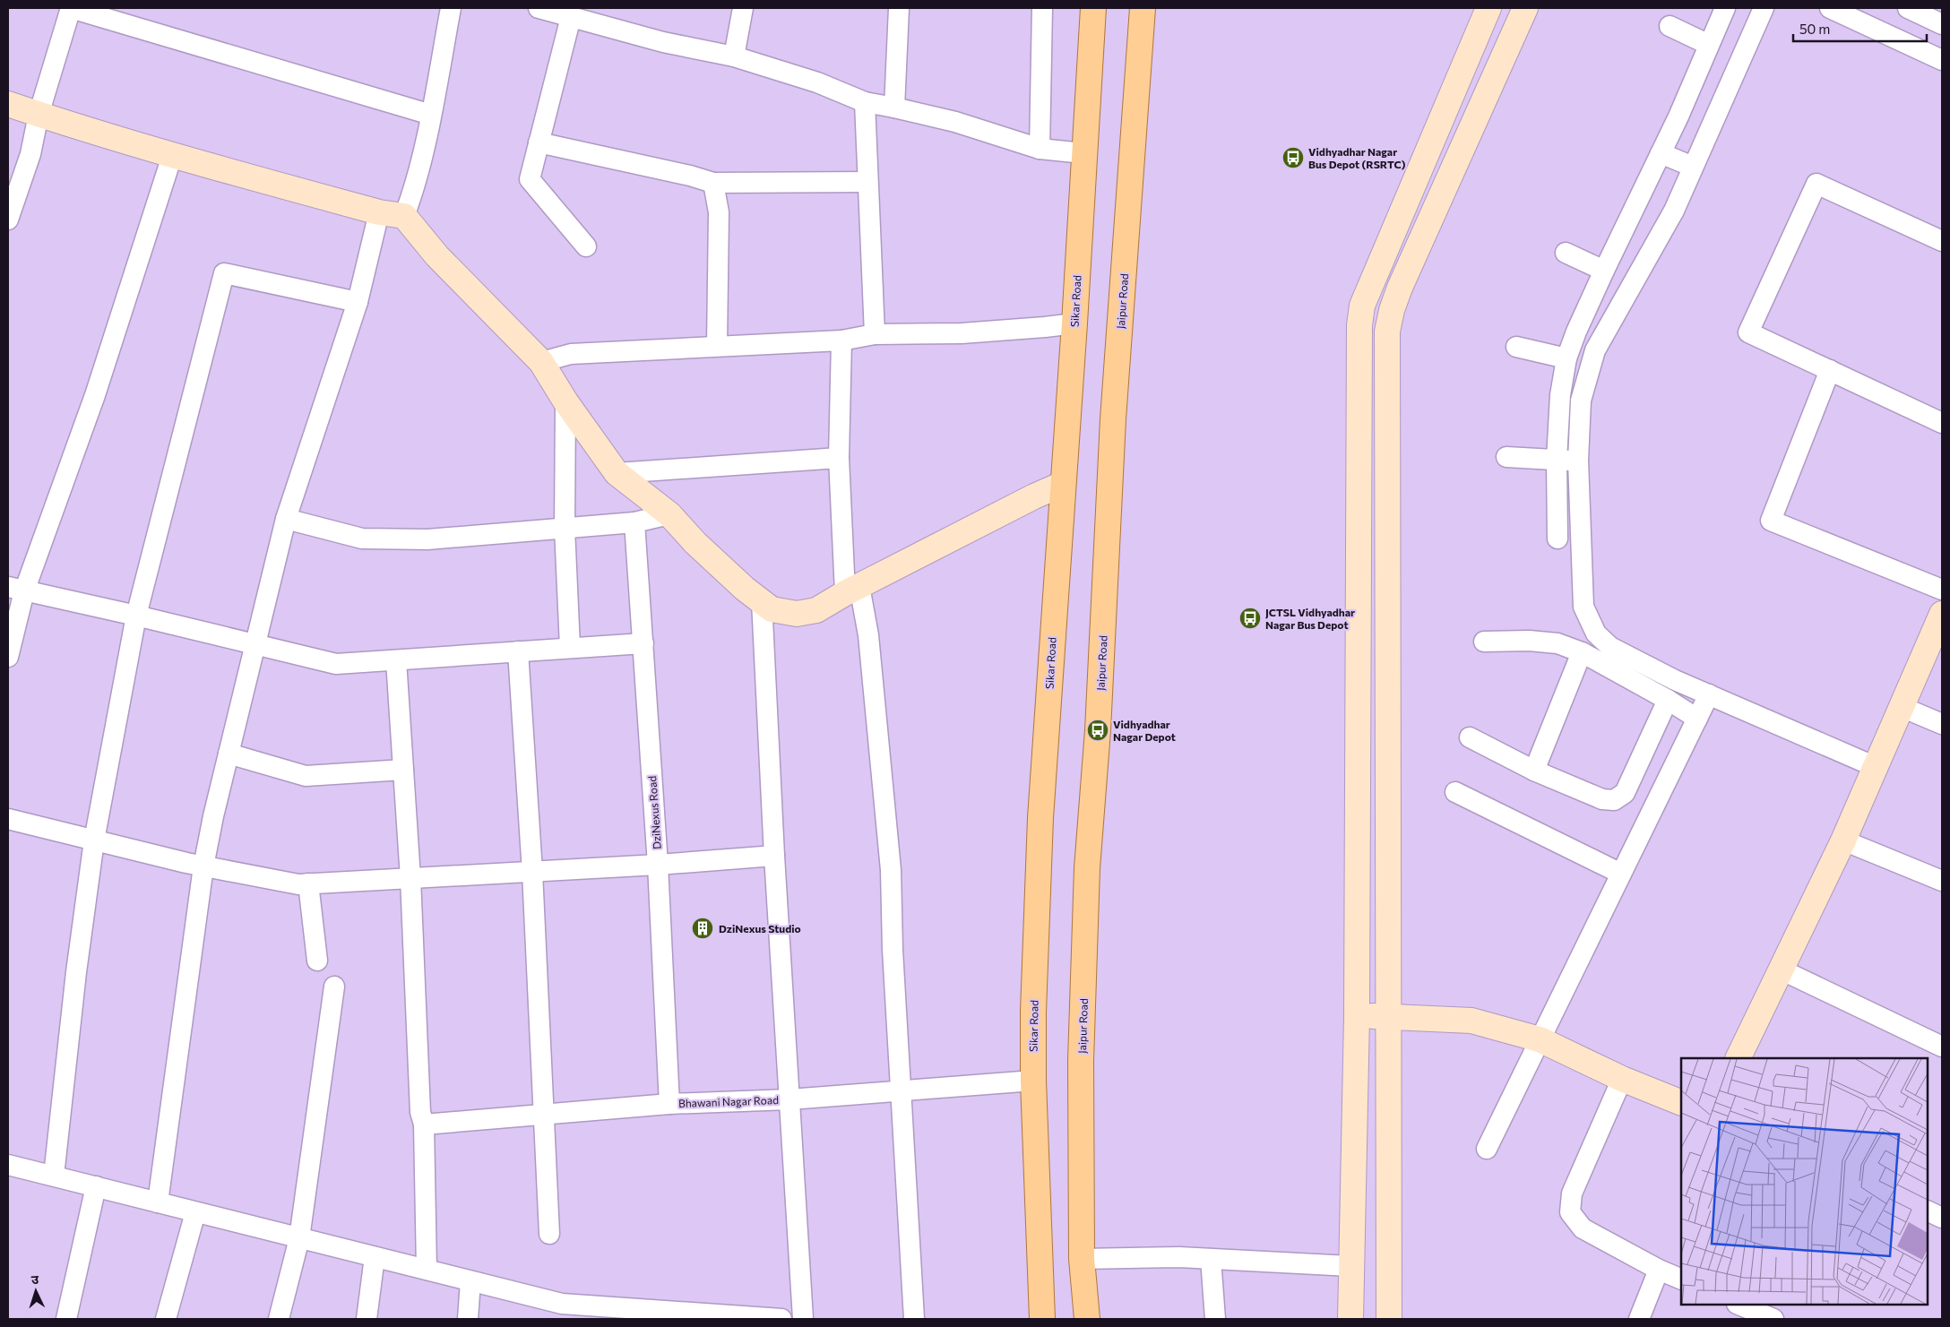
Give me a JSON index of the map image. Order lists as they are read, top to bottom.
{
  "streets": {
    "main road": ["Sikar Road", "Jaipur Road"],
    "street": ["DziNexus Road", "Bhawani Nagar Road"]
  },
  "crossings": [
    ["Sikar Road", "Bhawani Nagar Road"],
    ["DziNexus Road", "Bhawani Nagar Road"]
  ],
  "places": {
    "bus stop": ["Vidhyadhar Nagar Bus Depot (RSRTC)", "JCTSL Vidhyadhar Nagar Bus Depot", "Vidhyadhar Nagar Depot"],
    "building": ["DziNexus Studio"]
  },
  "scale_bar": "50 m",
  "north": "top"
}
